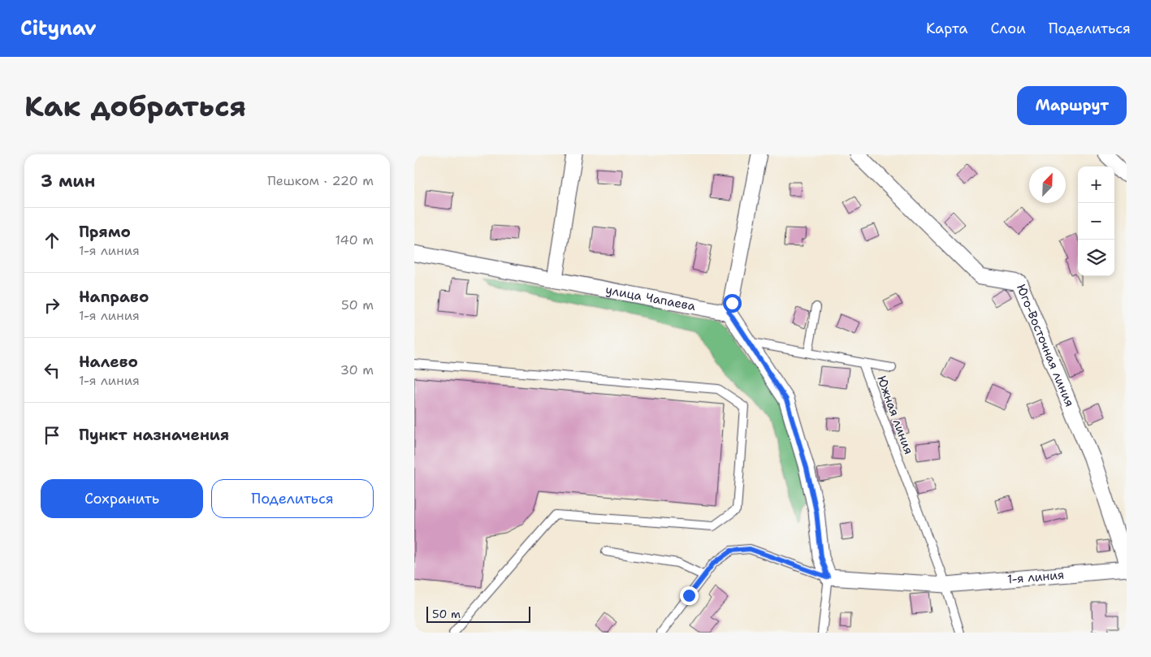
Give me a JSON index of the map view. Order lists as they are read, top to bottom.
{
  "streets": {
    "street": ["улица Чапаева", "Юго-Восточная линия", "1-я линия"],
    "lane": ["Южная линия"]
  },
  "crossings": [
    ["Южная линия", "1-я линия"]
  ],
  "scale_bar": "50 m",
  "north": "top right",
  "page": {
    "header": "Citynav",
    "nav": ["Карта", "Слои", "Поделиться"],
    "buttons": [
      "Маршрут",
      ["Сохранить", "Поделиться"]
    ],
    "title": "Как добраться",
    "heading": ["3 мин", "Пешком · 220 m"],
    "map_buttons": ["+", "−"],
    "list": [
      ["Прямо", "1-я линия", "140 m"],
      ["Направо", "1-я линия", "50 m"],
      ["Налево", "1-я линия", "30 m"],
      "Пункт назначения"
    ],
    "scale": "50 m"
  }
}
